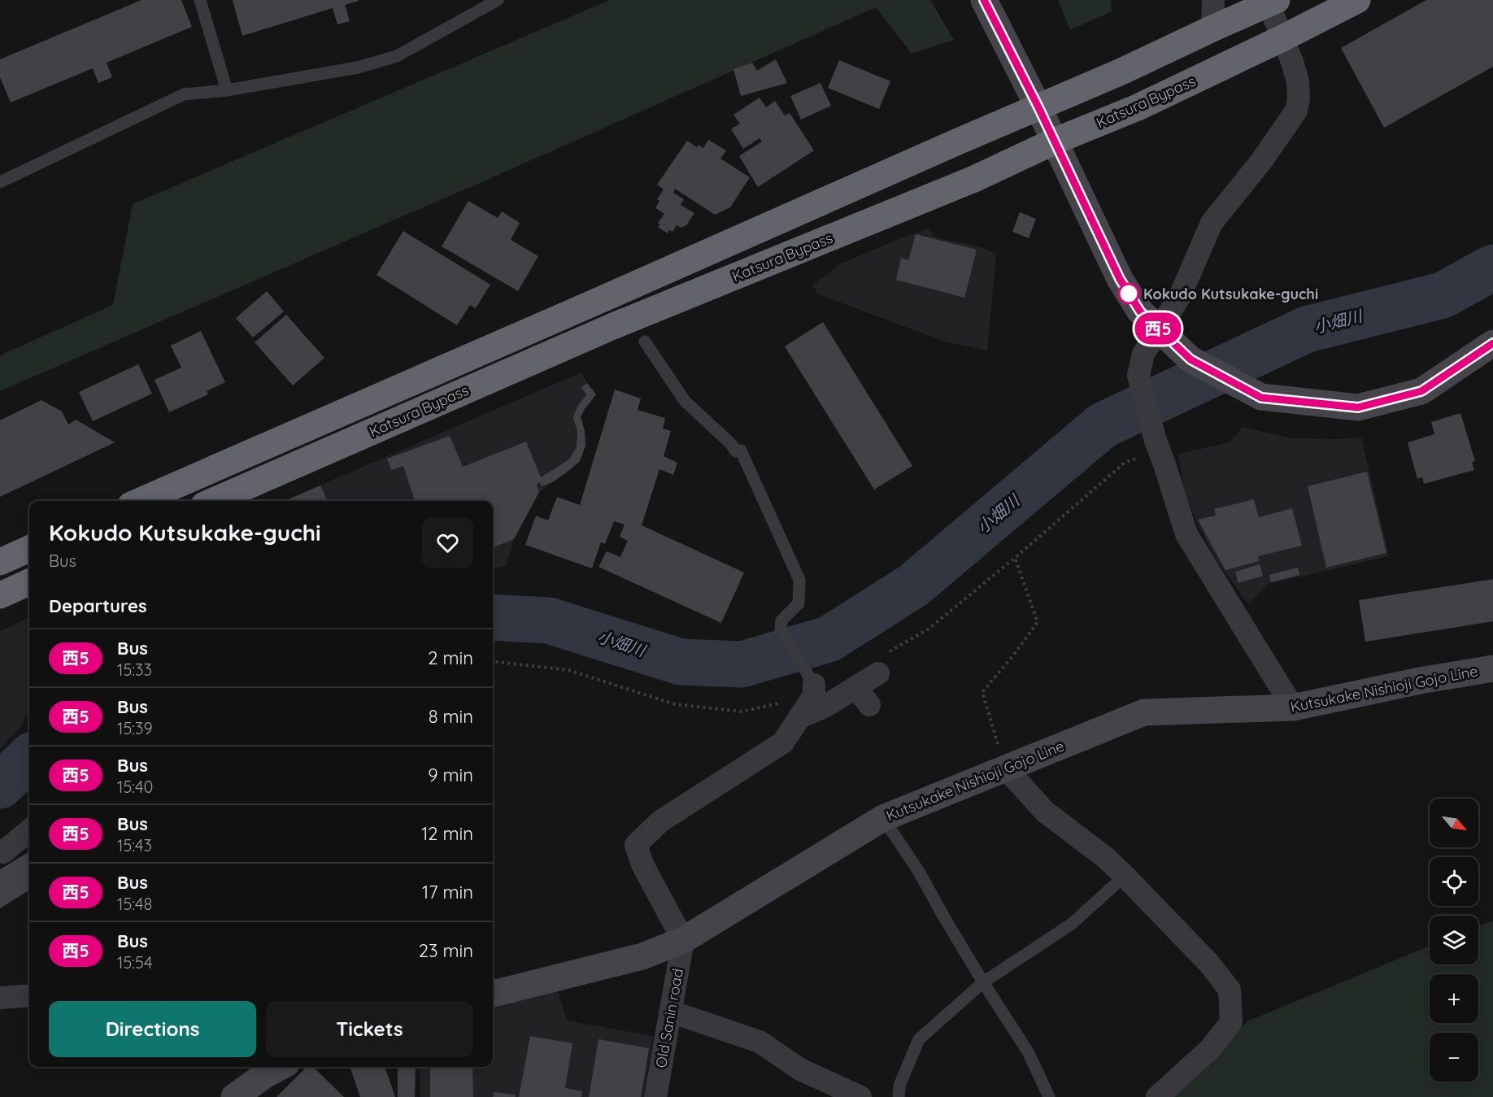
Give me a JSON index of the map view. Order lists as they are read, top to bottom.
{
  "streets": {
    "highway": ["Katsura Bypass"],
    "main road": ["Kutsukake Nishioji Gojo Line"],
    "street": ["Old Sanin road"]
  },
  "crossings": [
    ["Kutsukake Nishioji Gojo Line", "Old Sanin road"]
  ],
  "water": ["小畑川"],
  "places": ["Kokudo Kutsukake-guchi"],
  "lines": ["bus line 西5"],
  "north": "bottom right",
  "page": {
    "on_map": "西5",
    "heading": [
      ["Kokudo Kutsukake-guchi", "Bus"],
      "Departures"
    ],
    "list": [
      {
        "mark": "西5",
        "name": "Bus",
        "note": "15:33",
        "value": "2 min"
      },
      {
        "mark": "西5",
        "name": "Bus",
        "note": "15:39",
        "value": "8 min"
      },
      {
        "mark": "西5",
        "name": "Bus",
        "note": "15:40",
        "value": "9 min"
      },
      {
        "mark": "西5",
        "name": "Bus",
        "note": "15:43",
        "value": "12 min"
      },
      {
        "mark": "西5",
        "name": "Bus",
        "note": "15:48",
        "value": "17 min"
      },
      {
        "mark": "西5",
        "name": "Bus",
        "note": "15:54",
        "value": "23 min"
      }
    ],
    "map_buttons": ["+", "−"],
    "buttons": ["Directions", "Tickets"]
  }
}
